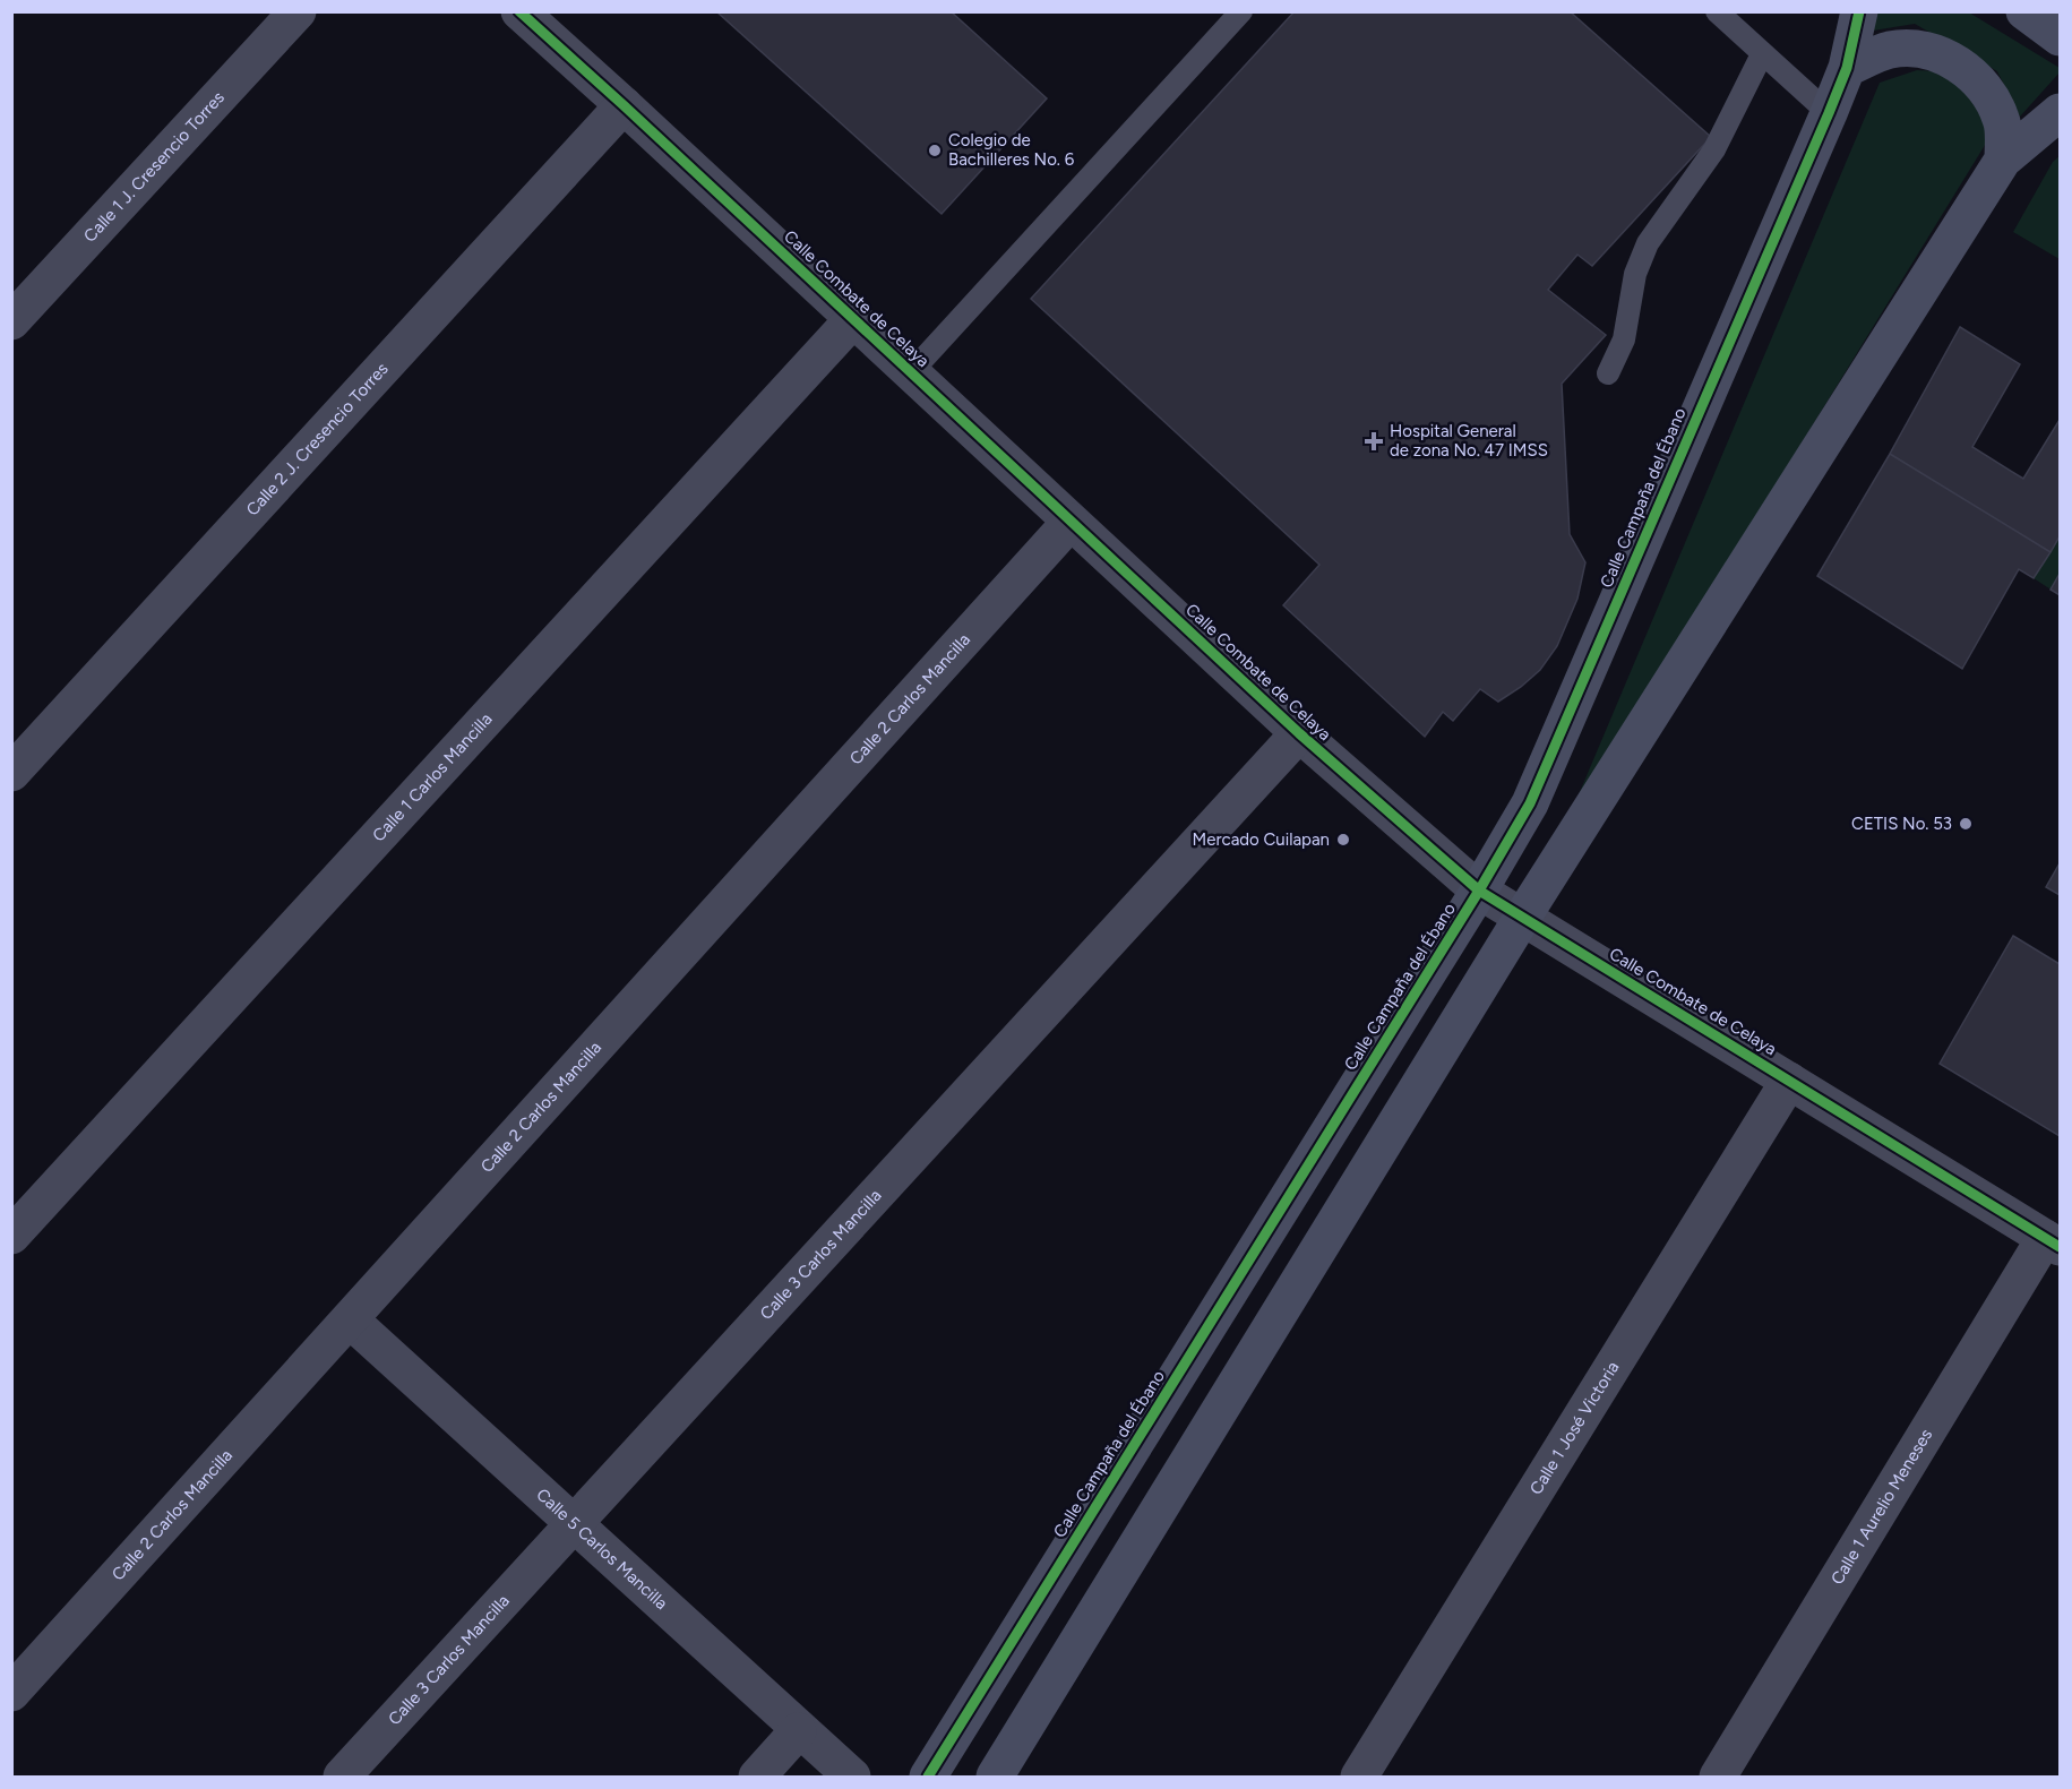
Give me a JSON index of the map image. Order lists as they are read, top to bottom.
{
  "streets": {
    "street": [
      "Calle 1 J. Cresencio Torres",
      "Calle Combate de Celaya",
      "Calle 2 J. Cresencio Torres",
      "Calle Campaña del Ébano",
      "Calle 2 Carlos Mancilla",
      "Calle 1 Carlos Mancilla",
      "Calle 3 Carlos Mancilla",
      "Calle 1 José Victoria",
      "Calle 1 Aurelio Meneses",
      "Calle 5 Carlos Mancilla"
    ]
  },
  "crossings": [
    ["Calle Combate de Celaya", "Calle 2 J. Cresencio Torres"],
    ["Calle Combate de Celaya", "Calle Campaña del Ébano"],
    ["Calle Combate de Celaya", "Calle 2 Carlos Mancilla"],
    ["Calle Combate de Celaya", "Calle 1 Carlos Mancilla"],
    ["Calle Combate de Celaya", "Calle 3 Carlos Mancilla"],
    ["Calle Combate de Celaya", "Calle 1 José Victoria"],
    ["Calle Combate de Celaya", "Calle 1 Aurelio Meneses"],
    ["Calle 2 Carlos Mancilla", "Calle 5 Carlos Mancilla"],
    ["Calle 3 Carlos Mancilla", "Calle 5 Carlos Mancilla"]
  ],
  "places": {
    "other": ["Colegio de Bachilleres No. 6", "CETIS No. 53", "Mercado Cuilapan"],
    "health": ["Hospital General de zona No. 47 IMSS"]
  }
}
